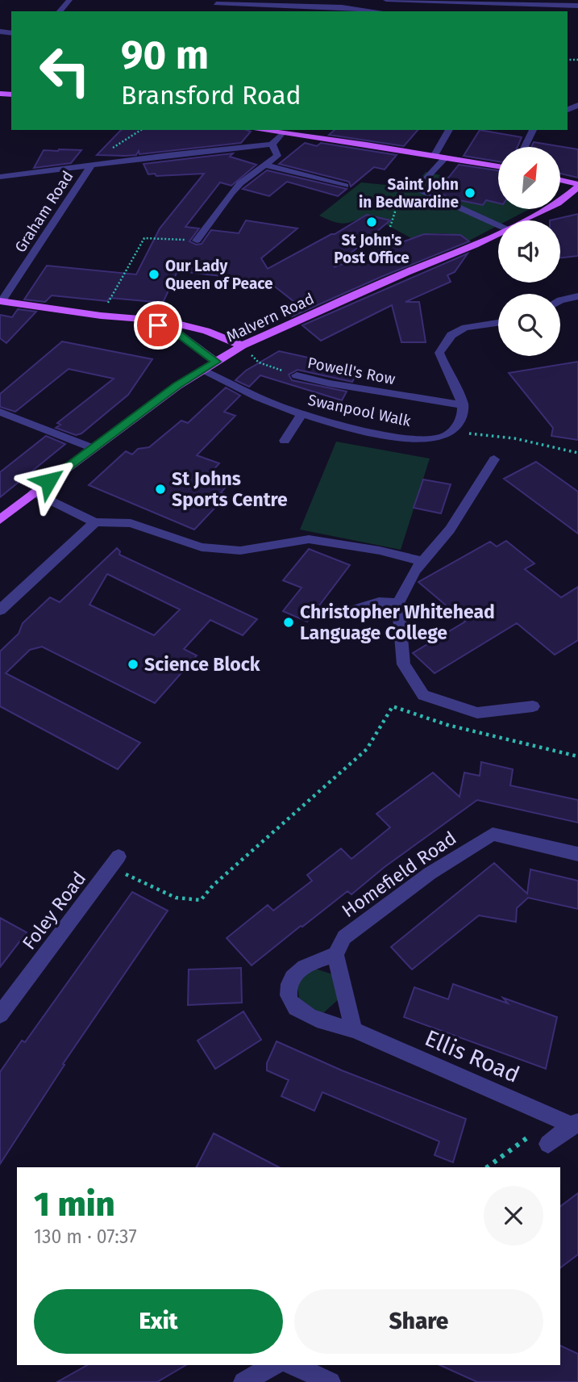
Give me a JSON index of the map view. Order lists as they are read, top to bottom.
{
  "streets": {
    "main road": ["Malvern Road"],
    "street": [
      "Graham Road",
      "Powell's Row",
      "Swanpool Walk",
      "Homefield Road",
      "Foley Road",
      "Ellis Road"
    ]
  },
  "crossings": [
    ["Malvern Road", "Powell's Row"],
    ["Malvern Road", "Swanpool Walk"],
    ["Homefield Road", "Ellis Road"]
  ],
  "places": [
    "Saint John in Bedwardine",
    "St John's Post Office",
    "Our Lady Queen of Peace",
    "St Johns Sports Centre",
    "Christopher Whitehead Language College",
    "Science Block"
  ],
  "north": "top right",
  "page": {
    "turn": ["90 m", "Bransford Road"],
    "heading": ["1 min", "130 m · 07:37"],
    "buttons": ["Exit", "Share"]
  }
}
